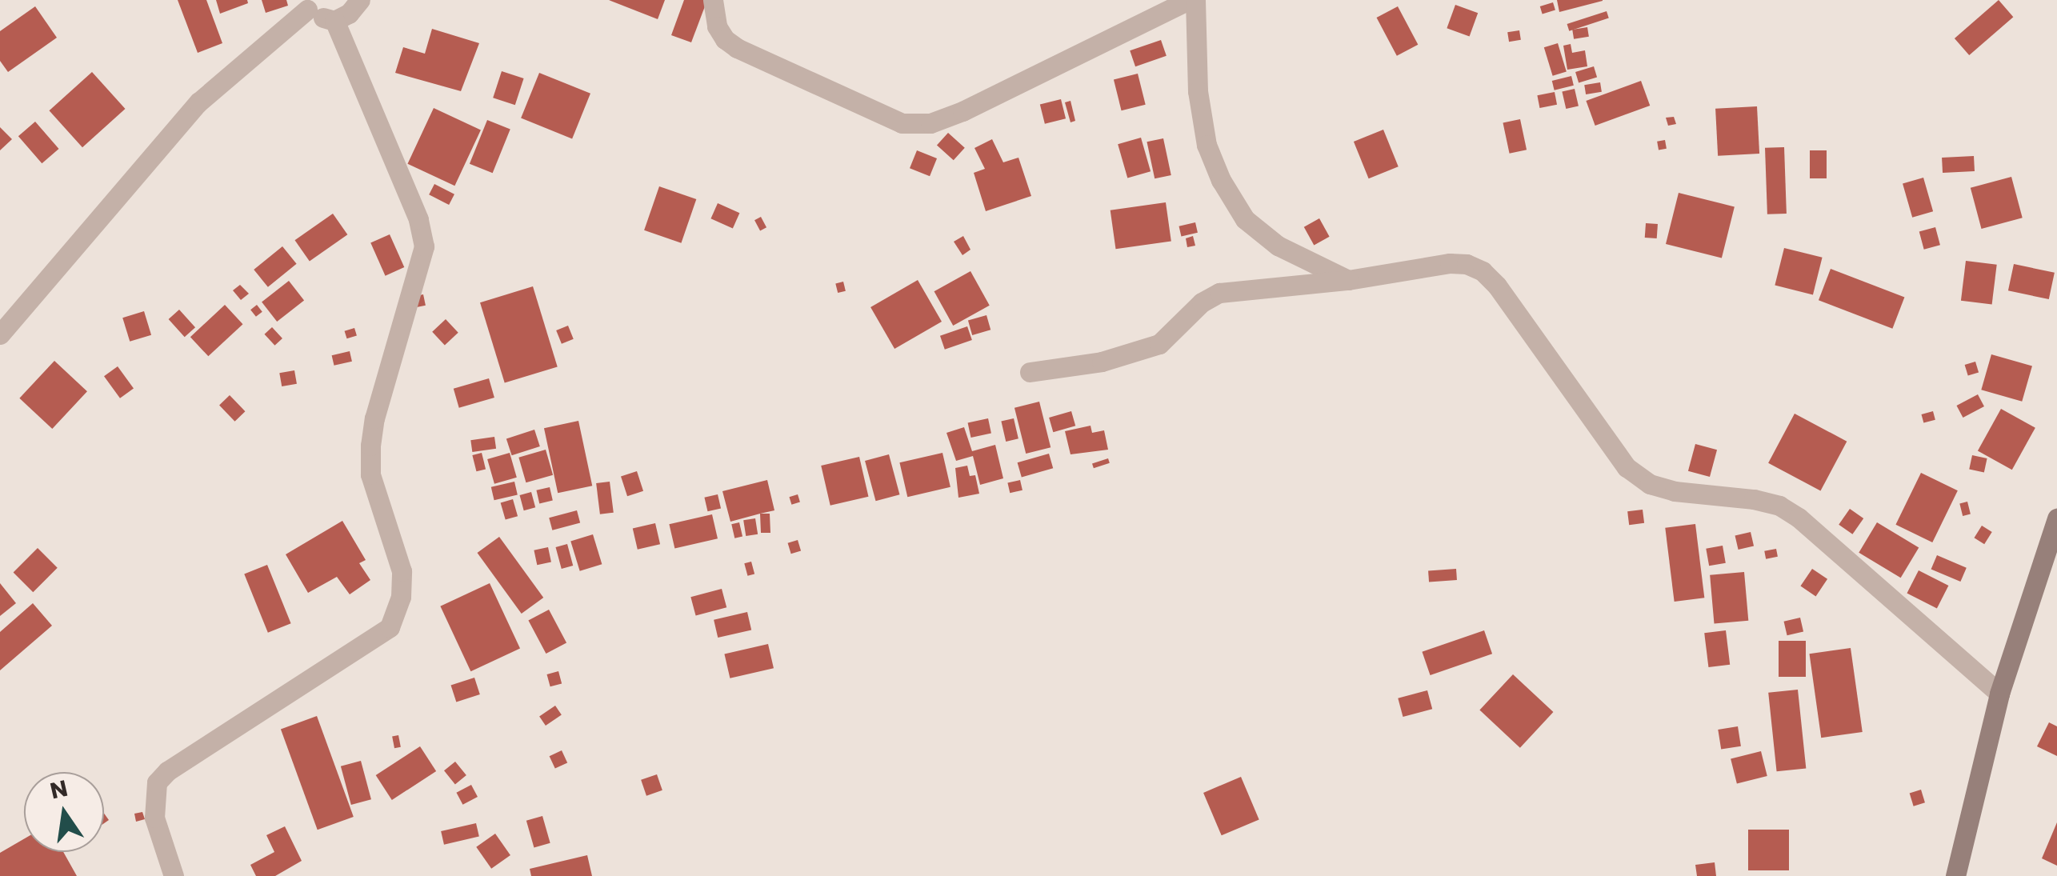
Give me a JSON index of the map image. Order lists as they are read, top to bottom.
{
  "north": "top"
}
